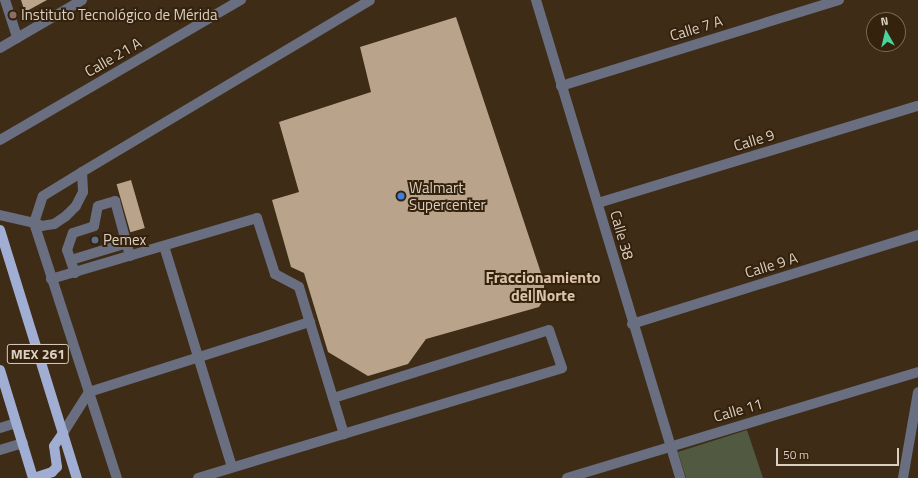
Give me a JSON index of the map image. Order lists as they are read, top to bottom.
{
  "streets": {
    "main road": ["MEX 261"],
    "street": [
      "Calle 7 A",
      "Calle 21 A",
      "Calle 9",
      "Calle 38",
      "Calle 9 A",
      "Calle 11"
    ]
  },
  "crossings": [
    ["Calle 7 A", "Calle 38"],
    ["Calle 9", "Calle 38"],
    ["Calle 38", "Calle 9 A"],
    ["Calle 38", "Calle 11"]
  ],
  "districts": ["Fraccionamiento del Norte"],
  "places": ["Instituto Tecnológico de Mérida", "Walmart Supercenter", "Pemex"],
  "scale_bar": "50 m",
  "north": "top"
}
